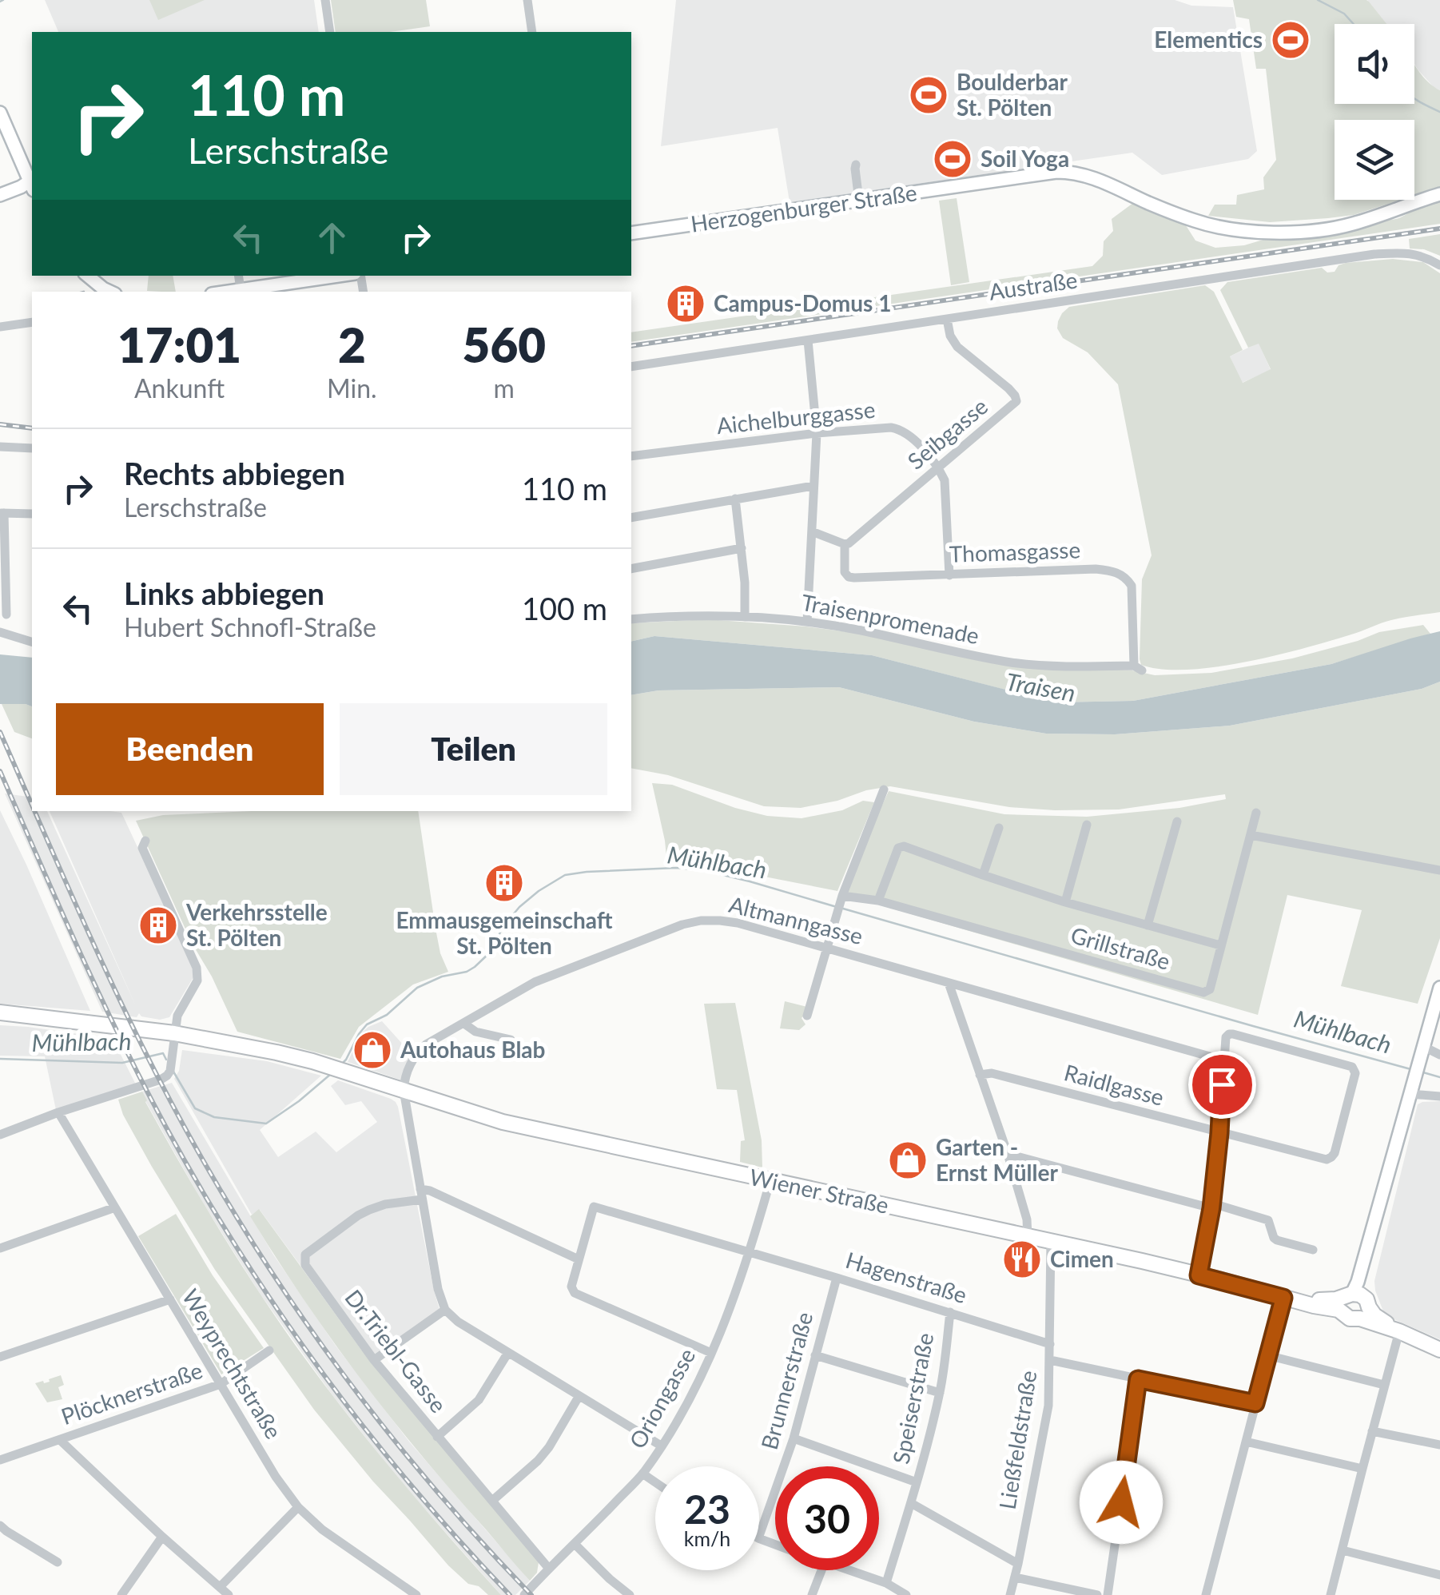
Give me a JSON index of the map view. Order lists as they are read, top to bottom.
{
  "streets": {
    "main road": ["Wiener Straße"],
    "street": [
      "Herzogenburger Straße",
      "Austraße",
      "Aichelburggasse",
      "Seibgasse",
      "Thomasgasse",
      "Traisenpromenade",
      "Altmanngasse",
      "Grillstraße",
      "Raidlgasse",
      "Hagenstraße",
      "Dr.Triebl-Gasse",
      "Weyprechtstraße",
      "Brunnerstraße",
      "Plöcknerstraße",
      "Oriongasse",
      "Speiserstraße",
      "Ließfeldstraße"
    ]
  },
  "crossings": [
    ["Austraße", "Seibgasse"],
    ["Aichelburggasse", "Seibgasse"],
    ["Seibgasse", "Thomasgasse"],
    ["Thomasgasse", "Traisenpromenade"],
    ["Altmanngasse", "Raidlgasse"],
    ["Altmanngasse", "Wiener Straße"],
    ["Wiener Straße", "Oriongasse"],
    ["Wiener Straße", "Ließfeldstraße"],
    ["Hagenstraße", "Brunnerstraße"],
    ["Hagenstraße", "Oriongasse"],
    ["Hagenstraße", "Speiserstraße"],
    ["Hagenstraße", "Ließfeldstraße"],
    ["Dr.Triebl-Gasse", "Oriongasse"],
    ["Weyprechtstraße", "Plöcknerstraße"]
  ],
  "water": ["Traisen", "Mühlbach"],
  "places": {
    "sports": ["Elementics", "Boulderbar St. Pölten", "Soil Yoga"],
    "building": ["Campus-Domus 1", "Emmausgemeinschaft St. Pölten", "Verkehrsstelle St. Pölten"],
    "shop": ["Autohaus Blab", "Garten - Ernst Müller"],
    "restaurant": ["Cimen"]
  },
  "page": {
    "turn": ["110 m", "Lerschstraße"],
    "eta": [
      "17:01",
      "Ankunft",
      "2",
      "Min.",
      "560",
      "m"
    ],
    "list": [
      {
        "name": "Rechts abbiegen",
        "note": "Lerschstraße",
        "value": "110 m"
      },
      {
        "name": "Links abbiegen",
        "note": "Hubert Schnofl-Straße",
        "value": "100 m"
      }
    ],
    "buttons": ["Beenden", "Teilen"],
    "speed": "23 km/h",
    "limit": "30"
  }
}
